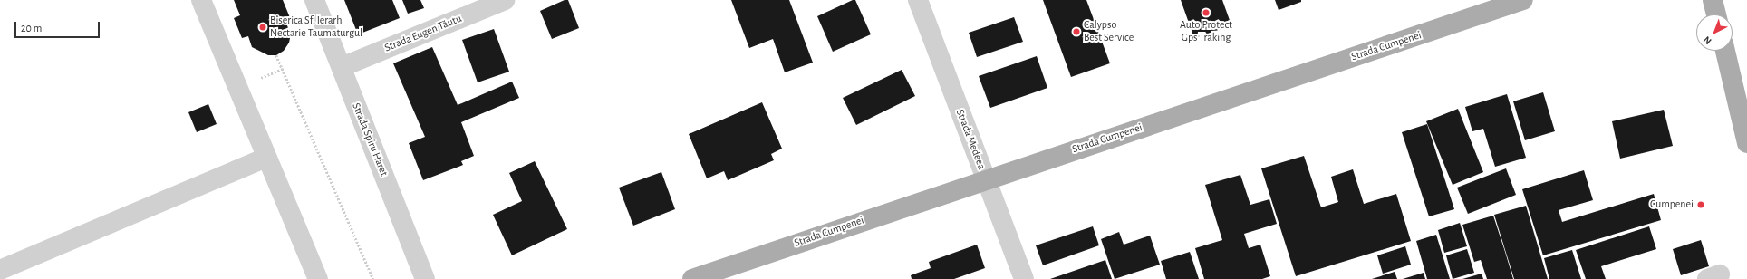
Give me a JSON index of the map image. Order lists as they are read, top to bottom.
{
  "streets": {
    "main road": ["Strada Cumpenei"],
    "street": ["Strada Eugen Tăutu", "Strada Spiru Haret", "Strada Medeea"]
  },
  "crossings": [
    ["Strada Eugen Tăutu", "Strada Spiru Haret"],
    ["Strada Cumpenei", "Strada Medeea"]
  ],
  "places": [
    "Auto Protect Gps Traking",
    "Biserica Sf. Ierarh Nectarie Taumaturgul",
    "Calypso Best Service",
    "Cumpenei"
  ],
  "scale_bar": "20 m",
  "north": "bottom left"
}
